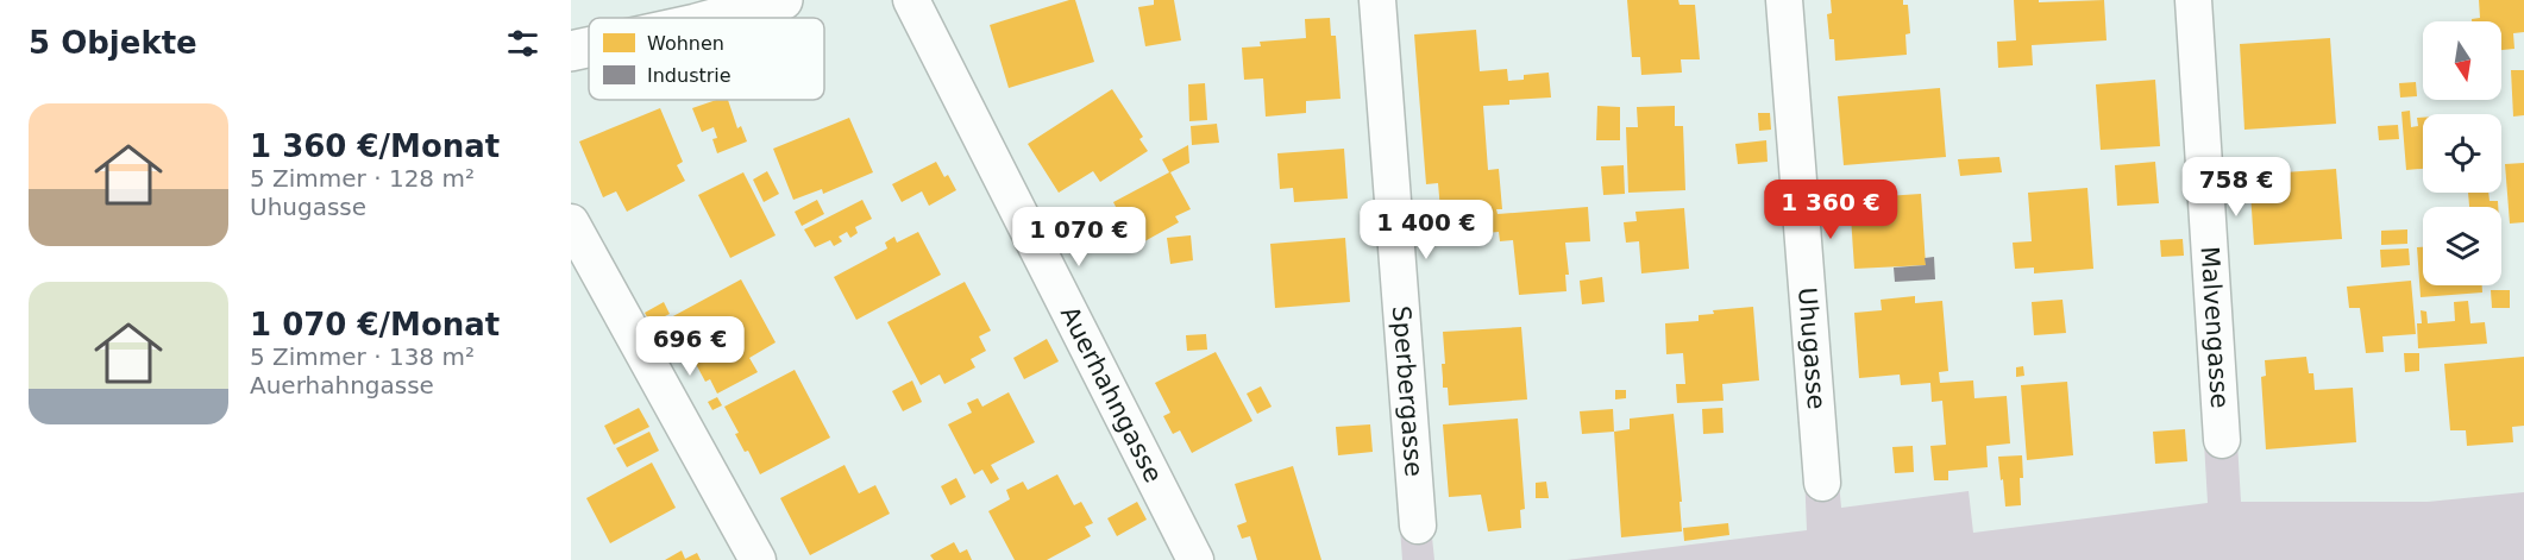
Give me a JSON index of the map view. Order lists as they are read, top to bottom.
{
  "streets": {
    "street": [
      "Malvengasse",
      "Uhugasse",
      "Sperbergasse",
      "Auerhahngasse"
    ]
  },
  "legend": ["Wohnen", "Industrie"],
  "north": "bottom",
  "page": {
    "heading": "5 Objekte",
    "list": [
      {
        "name": "1 360 €/Monat",
        "note": "5 Zimmer · 128 m² · Uhugasse"
      },
      {
        "name": "1 070 €/Monat",
        "note": "5 Zimmer · 138 m² · Auerhahngasse"
      }
    ],
    "price": [
      "758 €",
      "1 360 €",
      "1 400 €",
      "1 070 €",
      "696 €"
    ]
  }
}
